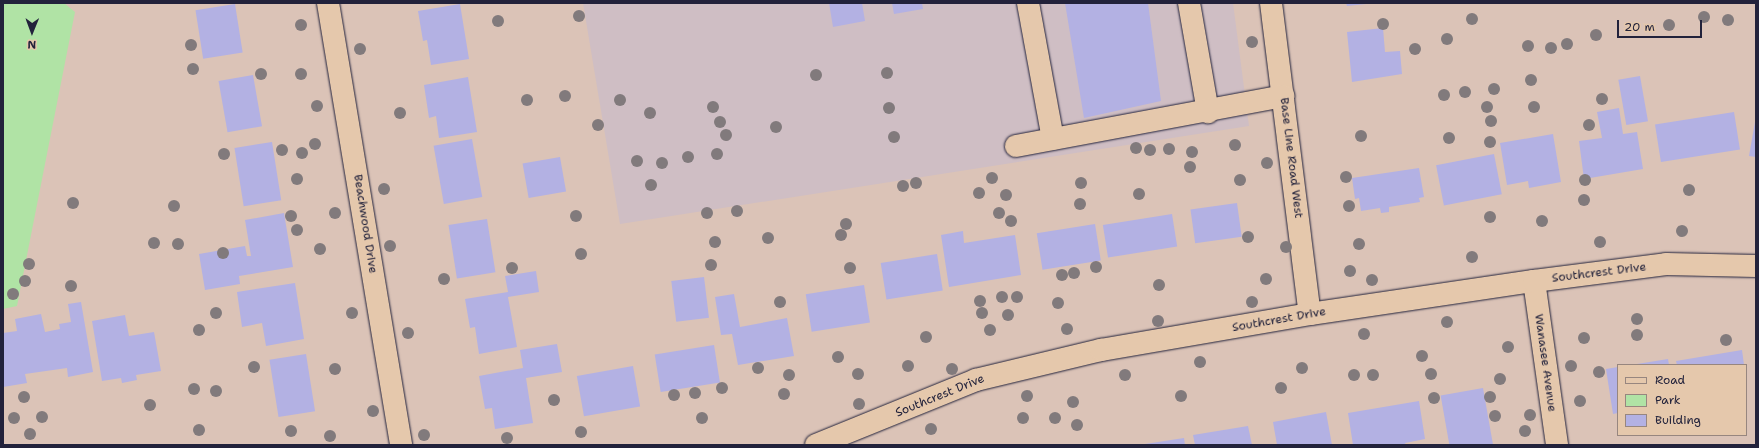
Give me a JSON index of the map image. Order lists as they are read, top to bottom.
{
  "streets": {
    "street": [
      "Base Line Road West",
      "Beachwood Drive",
      "Southcrest Drive",
      "Wanasee Avenue"
    ]
  },
  "crossings": [
    ["Base Line Road West", "Southcrest Drive"],
    ["Southcrest Drive", "Wanasee Avenue"]
  ],
  "legend": ["Road", "Park", "Building"],
  "scale_bar": "20 m",
  "north": "bottom"
}
